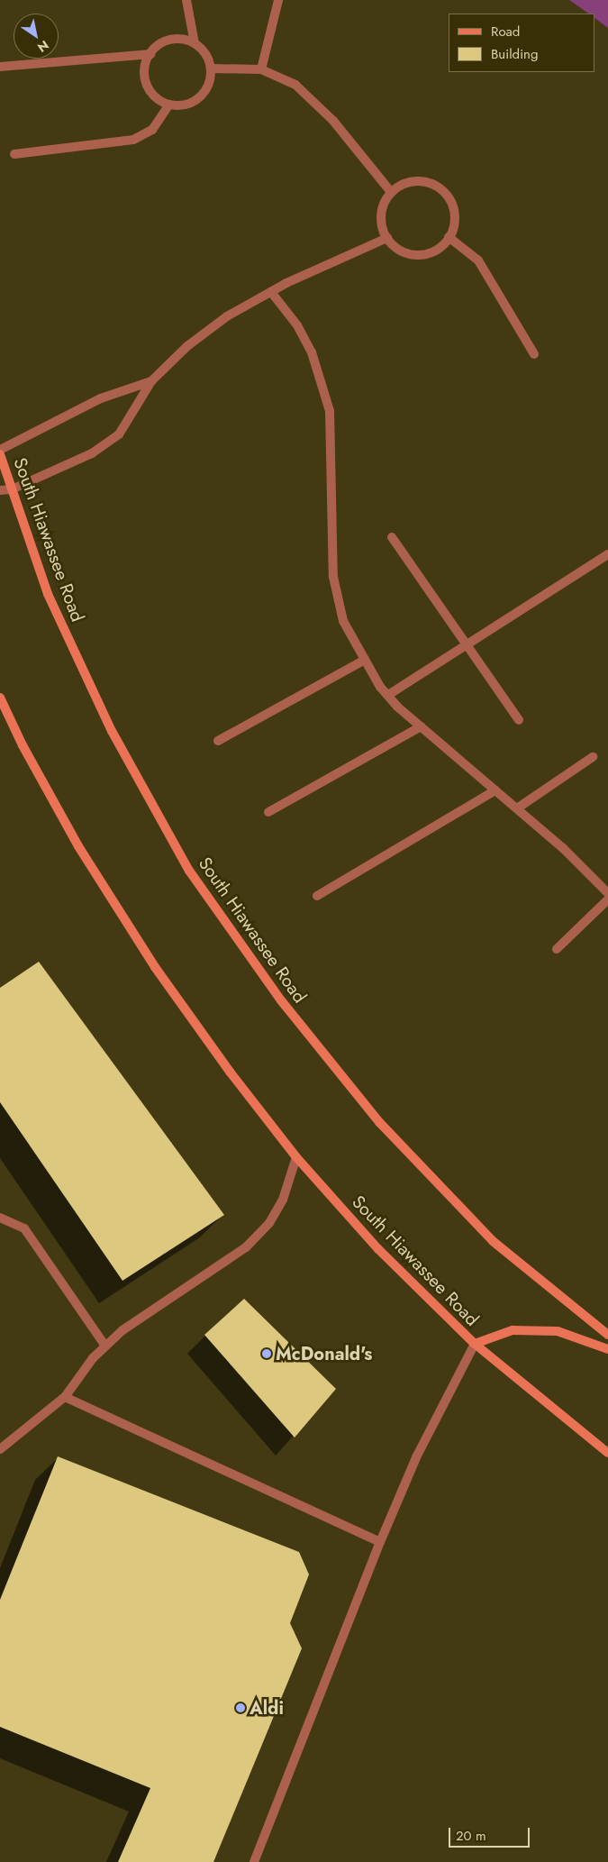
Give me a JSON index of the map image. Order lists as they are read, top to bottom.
{
  "streets": {
    "street": ["South Hiawassee Road"]
  },
  "places": ["McDonald's", "Aldi"],
  "legend": ["Road", "Building"],
  "scale_bar": "20 m",
  "north": "bottom right"
}
